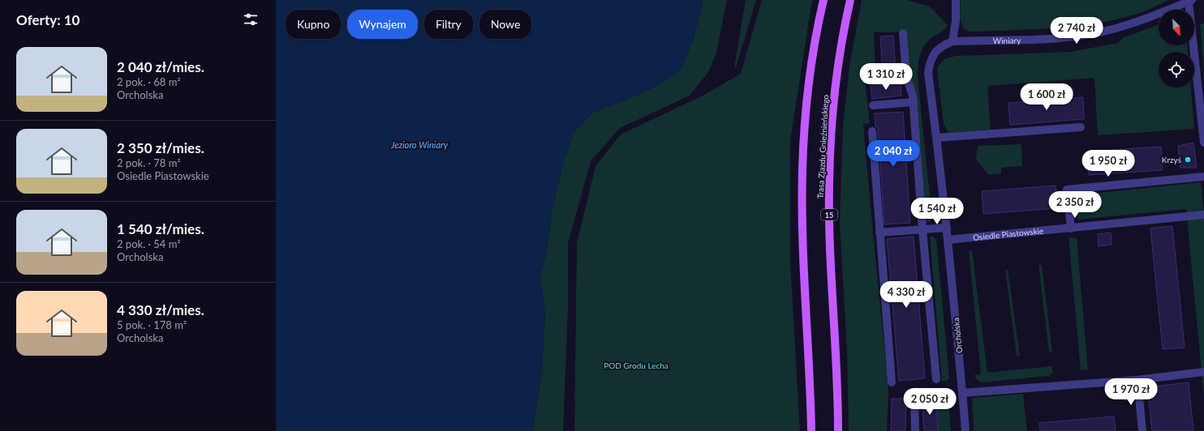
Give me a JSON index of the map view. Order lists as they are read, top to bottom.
{
  "streets": {
    "main road": ["Trasa Zjazdu Gnieźnieńskiego", "15"],
    "street": ["Winiary", "Osiedle Piastowskie", "Orcholska"]
  },
  "crossings": [
    ["Winiary", "Orcholska"],
    ["Osiedle Piastowskie", "Orcholska"]
  ],
  "water": ["Jezioro Winiary"],
  "parks": ["POD Grodu Lecha"],
  "places": ["Krzyś"],
  "north": "bottom right",
  "page": {
    "heading": "Oferty: 10",
    "chip": [
      "Kupno",
      "Wynajem",
      "Filtry",
      "Nowe"
    ],
    "price": [
      "2 740 zł",
      "1 310 zł",
      "1 600 zł",
      "2 040 zł",
      "1 950 zł",
      "2 350 zł",
      "1 540 zł",
      "4 330 zł",
      "1 970 zł",
      "2 050 zł"
    ],
    "list": [
      {
        "name": "2 040 zł/mies.",
        "note": "2 pok. · 68 m² · Orcholska"
      },
      {
        "name": "2 350 zł/mies.",
        "note": "2 pok. · 78 m² · Osiedle Piastowskie"
      },
      {
        "name": "1 540 zł/mies.",
        "note": "2 pok. · 54 m² · Orcholska"
      },
      {
        "name": "4 330 zł/mies.",
        "note": "5 pok. · 178 m² · Orcholska"
      }
    ]
  }
}
